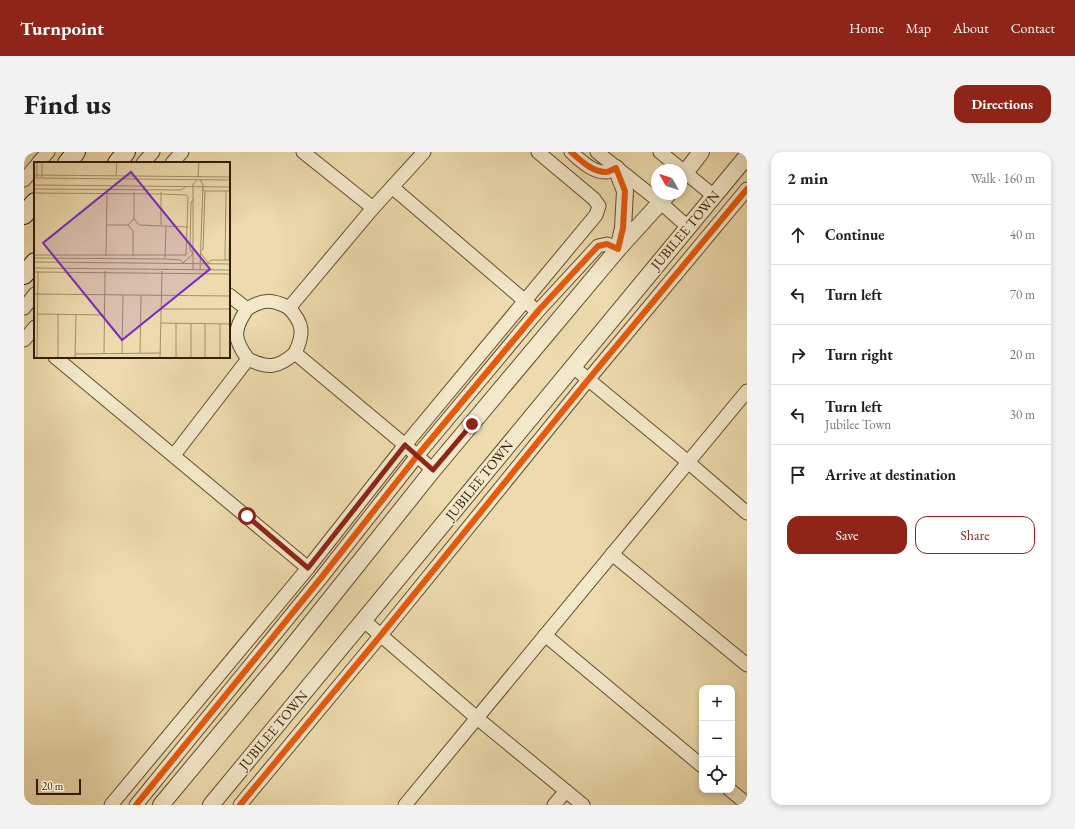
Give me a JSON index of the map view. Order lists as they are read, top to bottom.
{
  "streets": {
    "street": ["JUBILEE TOWN"]
  },
  "scale_bar": "20 m",
  "north": "top left",
  "page": {
    "header": "Turnpoint",
    "nav": [
      "Home",
      "Map",
      "About",
      "Contact"
    ],
    "buttons": [
      "Directions",
      ["Save", "Share"]
    ],
    "title": "Find us",
    "heading": ["2 min", "Walk · 160 m"],
    "list": [
      ["Continue", "40 m"],
      ["Turn left", "70 m"],
      ["Turn right", "20 m"],
      ["Turn left", "Jubilee Town", "30 m"],
      "Arrive at destination"
    ],
    "map_buttons": ["+", "−"],
    "scale": "20 m"
  }
}
